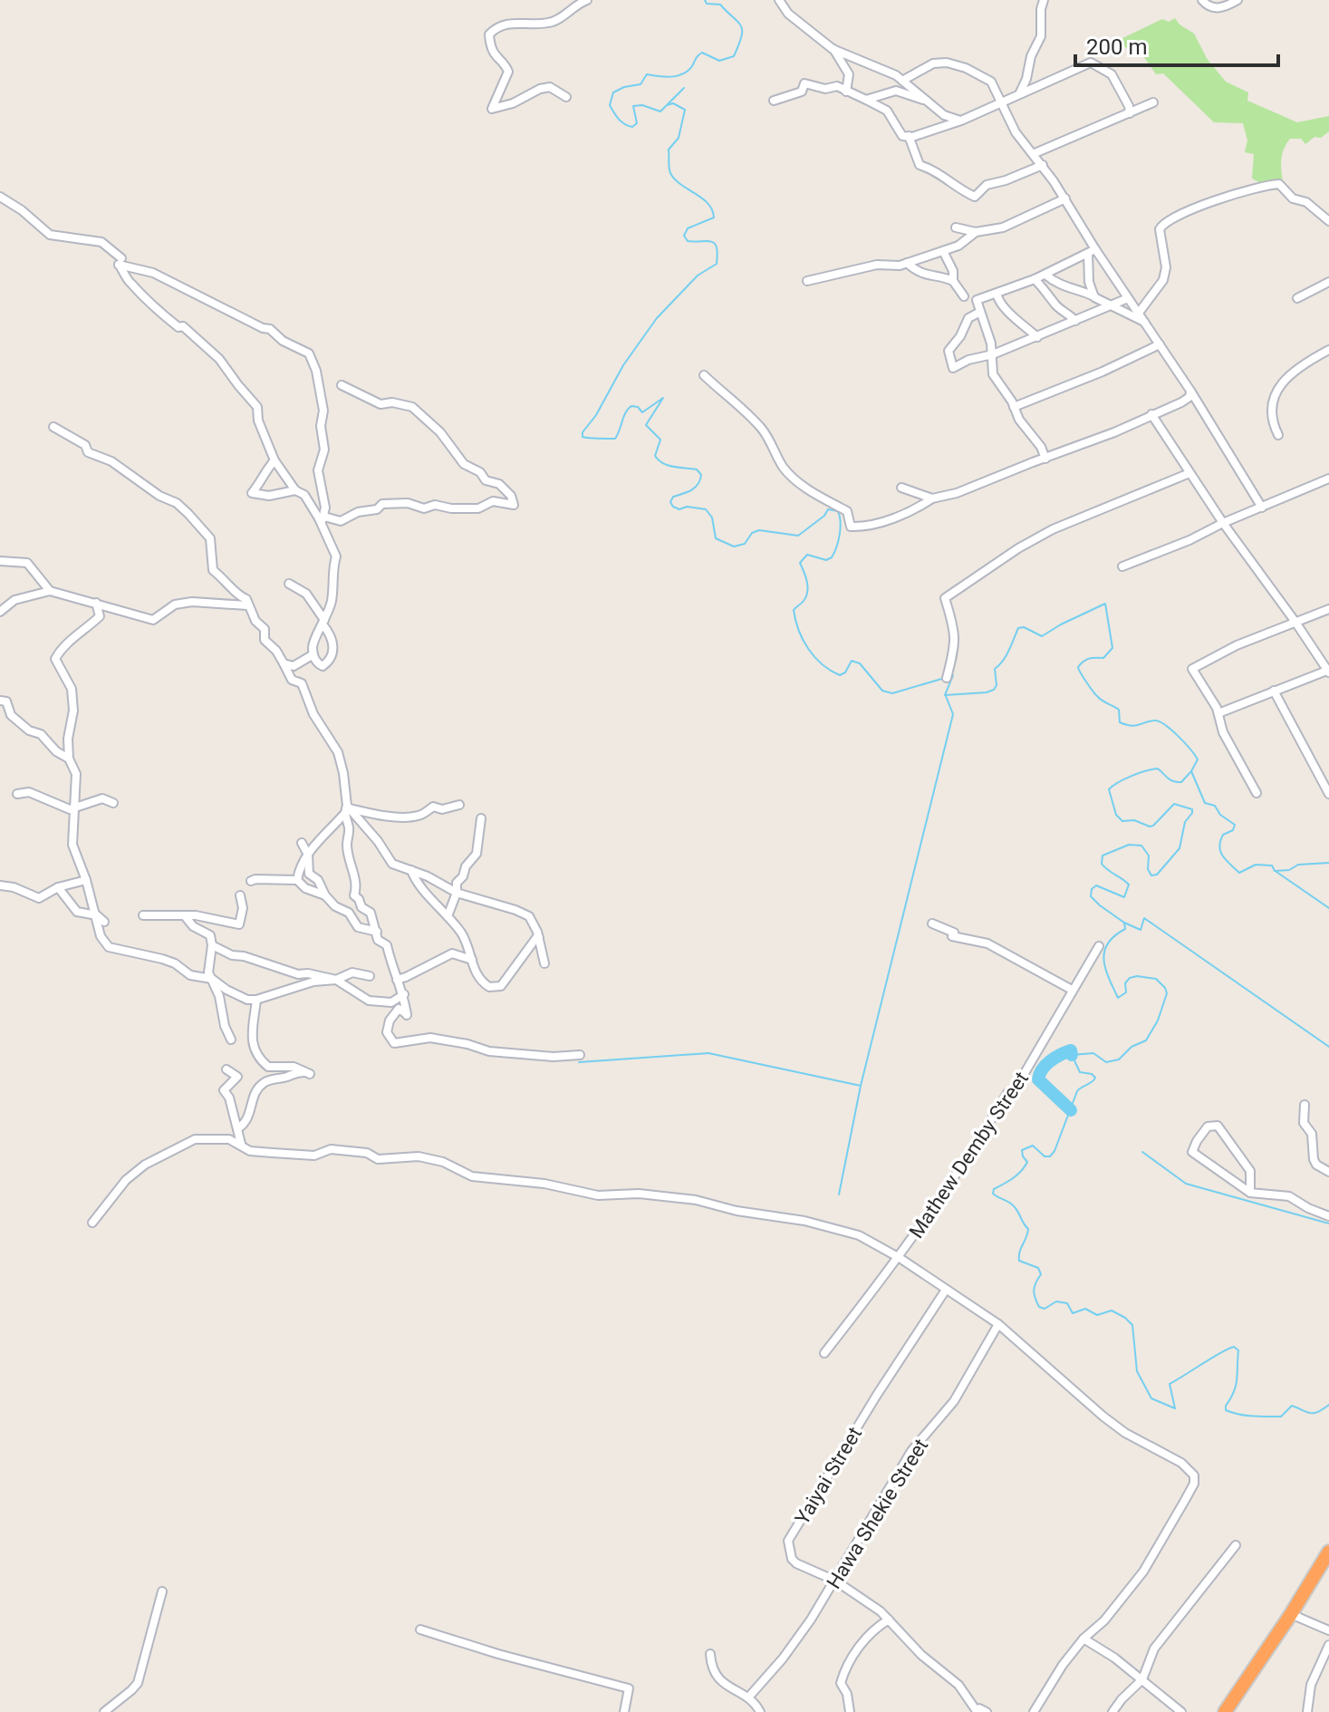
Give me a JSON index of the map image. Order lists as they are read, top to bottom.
{
  "streets": {
    "street": ["Mathew Demby Street", "Yaiyai Street", "Hawa Shekie Street"]
  },
  "crossings": [
    ["Yaiyai Street", "Hawa Shekie Street"]
  ],
  "scale_bar": "200 m"
}
